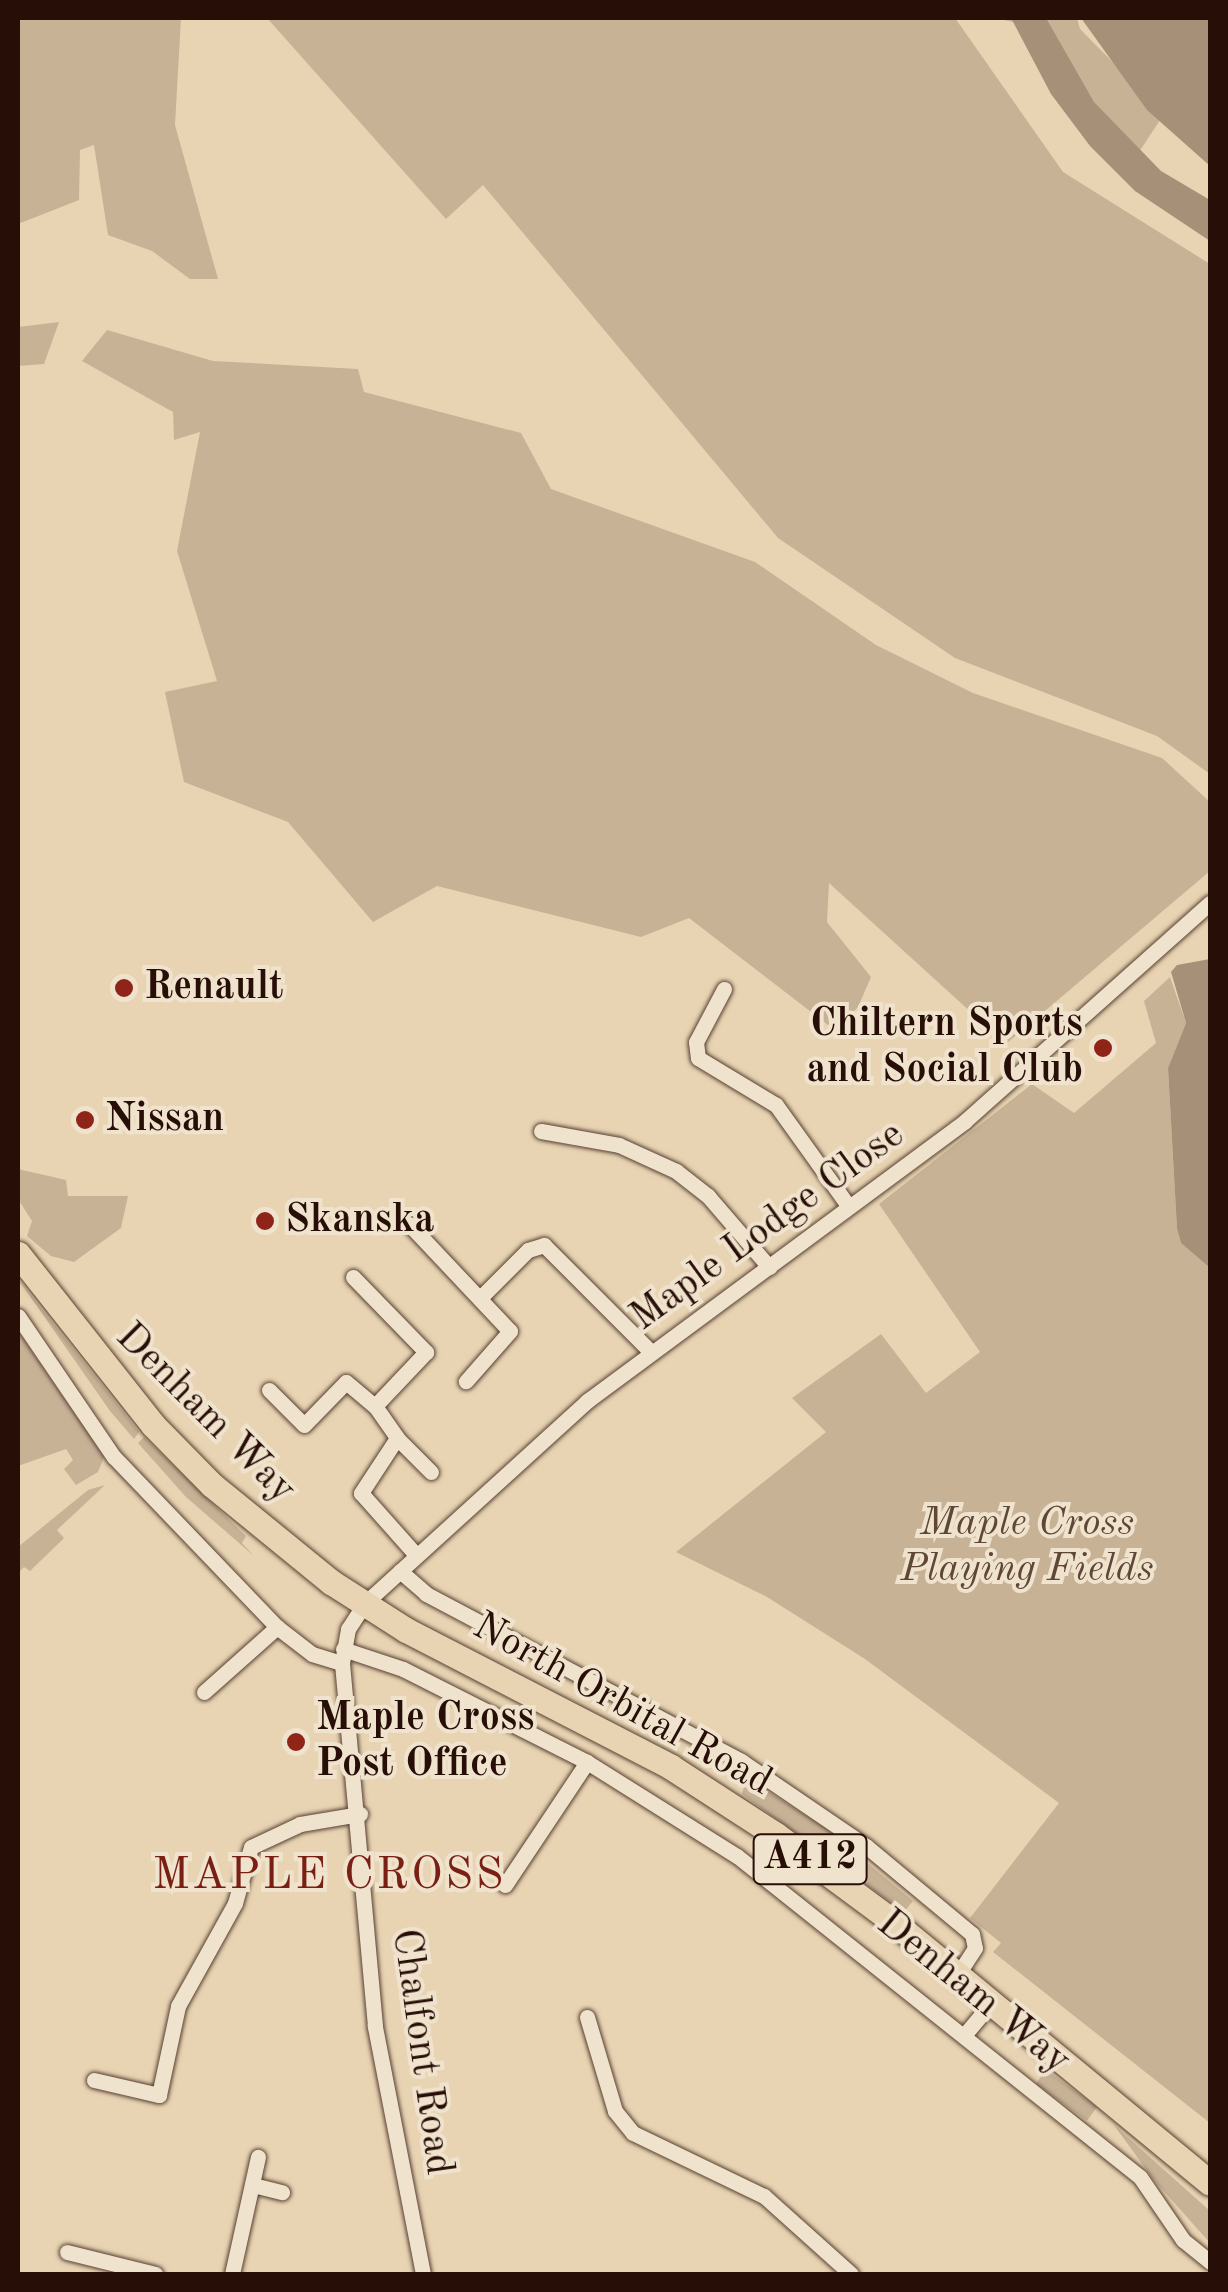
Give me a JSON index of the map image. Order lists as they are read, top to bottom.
{
  "streets": {
    "main road": ["Denham Way", "North Orbital Road", "A412"],
    "street": ["Maple Lodge Close", "Chalfont Road"]
  },
  "crossings": [
    ["Maple Lodge Close", "Denham Way"],
    ["Maple Lodge Close", "North Orbital Road"],
    ["Denham Way", "North Orbital Road"],
    ["Denham Way", "Chalfont Road"]
  ],
  "districts": ["MAPLE CROSS"],
  "parks": ["Maple Cross Playing Fields"],
  "places": [
    "Renault",
    "Chiltern Sports and Social Club",
    "Nissan",
    "Skanska",
    "Maple Cross Post Office"
  ]
}
